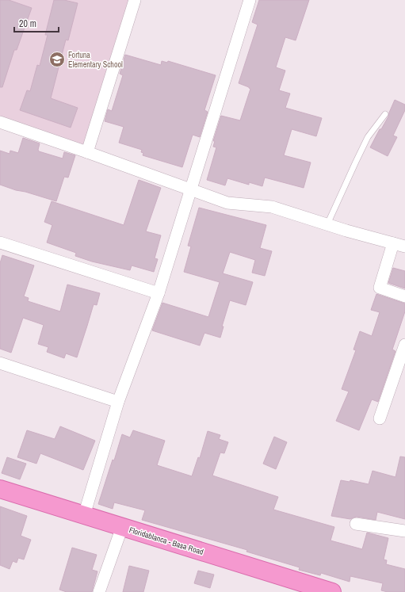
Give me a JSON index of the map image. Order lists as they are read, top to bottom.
{
  "streets": {
    "main road": ["Floridablanca - Basa Road"]
  },
  "places": {
    "school or university": ["Fortuna Elementary School"]
  },
  "scale_bar": "20 m"
}
